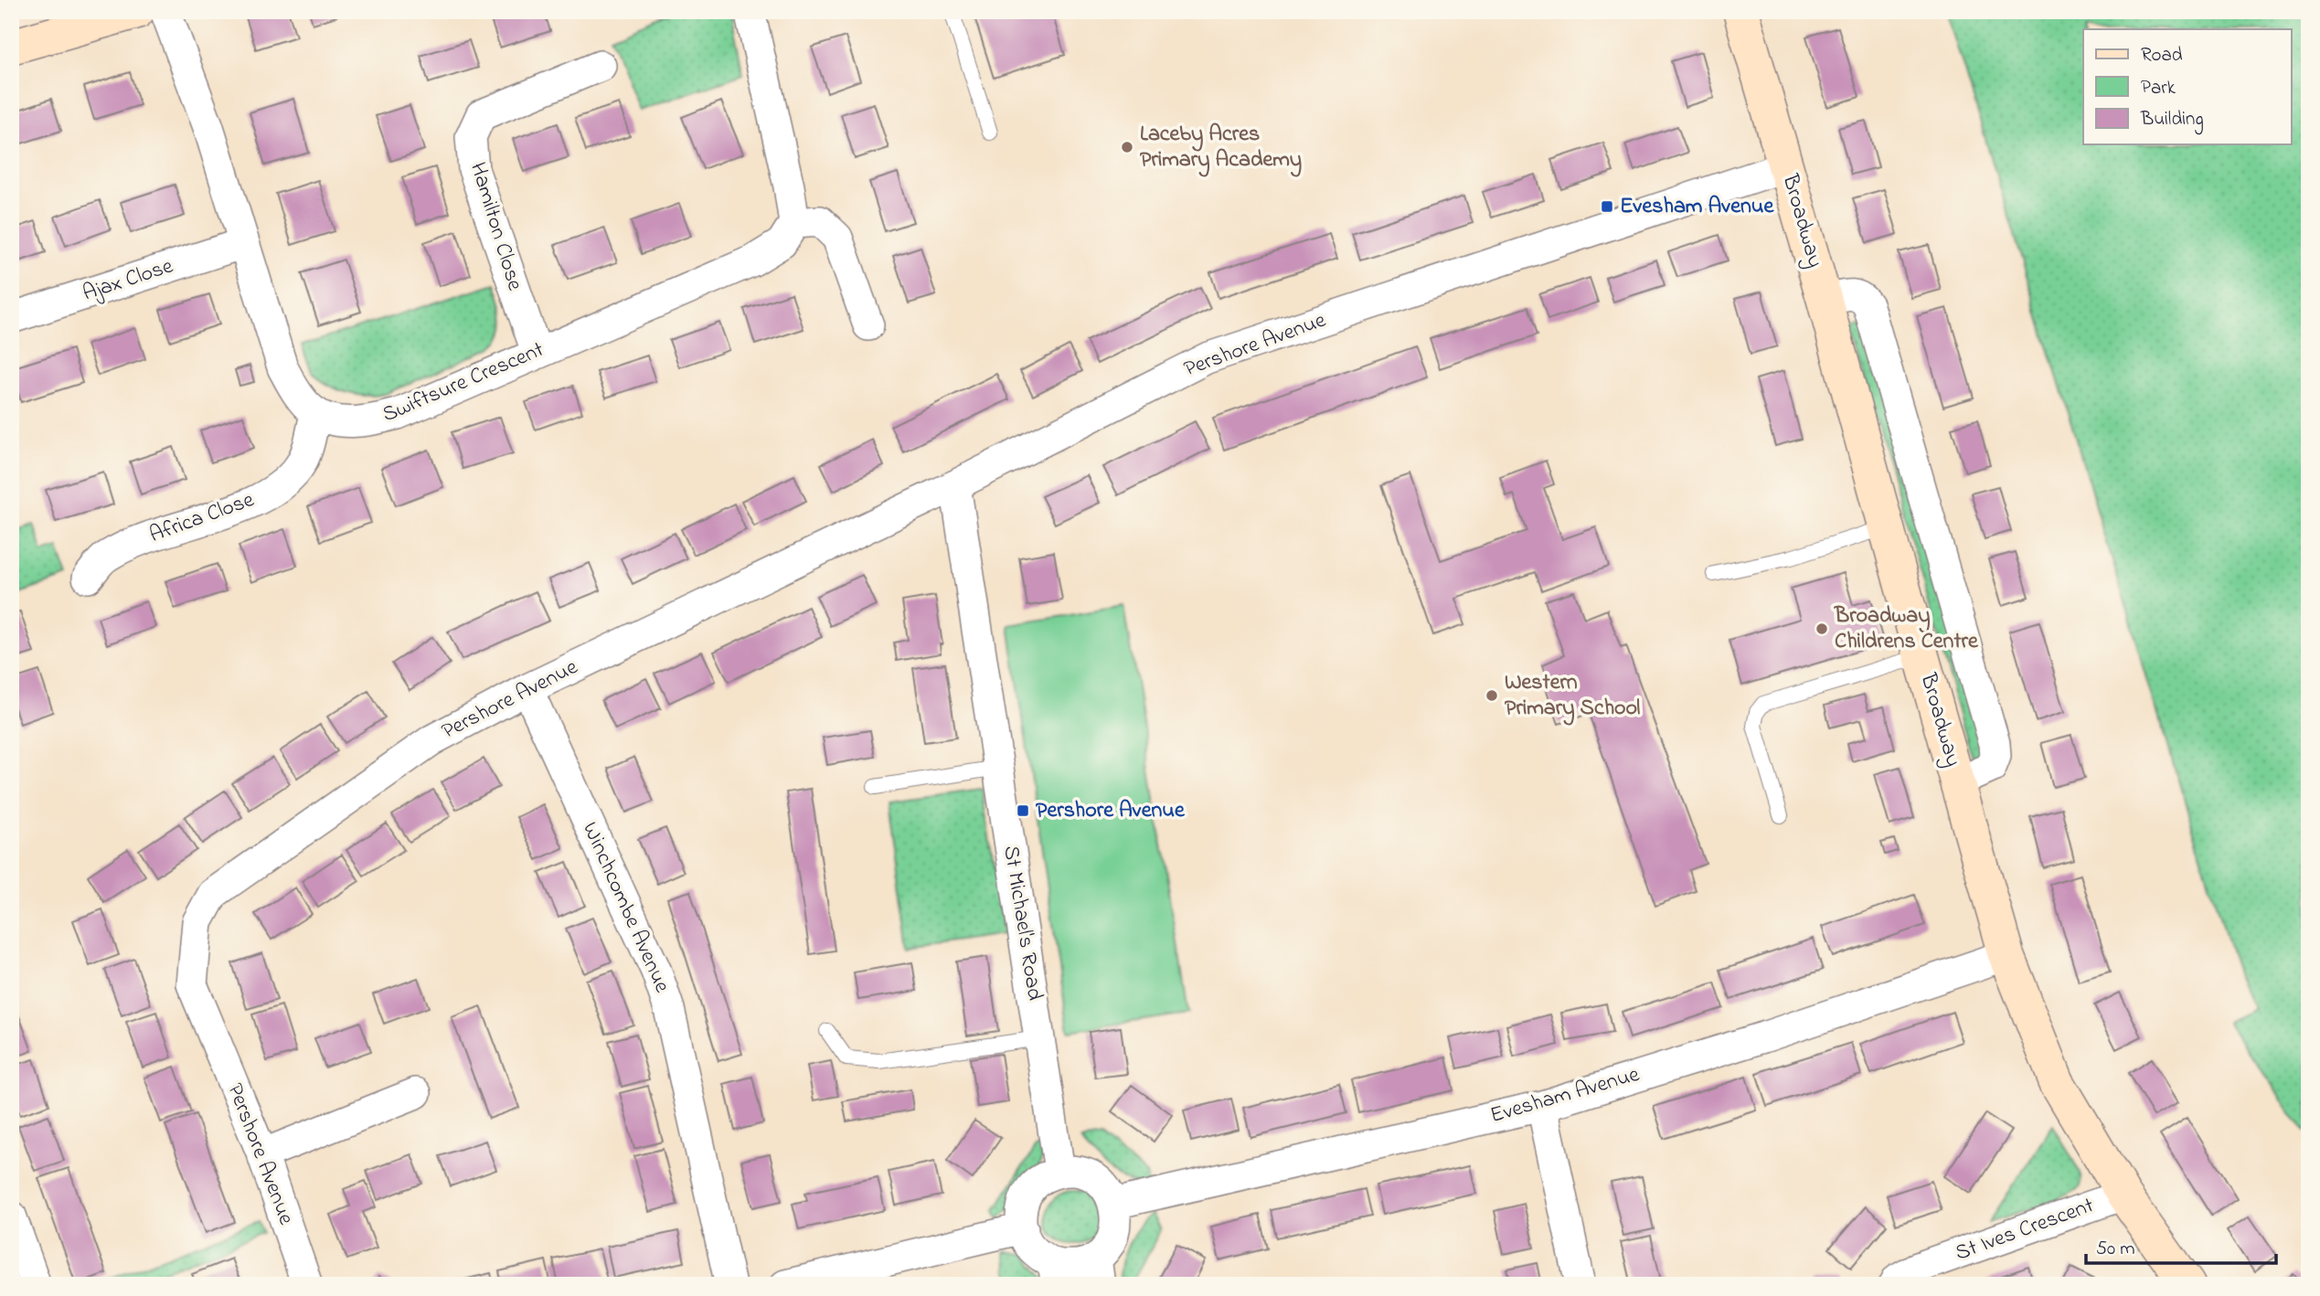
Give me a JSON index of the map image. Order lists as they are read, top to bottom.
{
  "streets": {
    "street": [
      "Broadway",
      "Hamilton Close",
      "Ajax Close",
      "Pershore Avenue",
      "Swiftsure Crescent",
      "Africa Close",
      "Winchcombe Avenue",
      "St Michael's Road",
      "Evesham Avenue",
      "St Ives Crescent"
    ]
  },
  "crossings": [
    ["Broadway", "Pershore Avenue"],
    ["Broadway", "Evesham Avenue"],
    ["Broadway", "St Ives Crescent"],
    ["Hamilton Close", "Swiftsure Crescent"],
    ["Pershore Avenue", "Winchcombe Avenue"],
    ["Pershore Avenue", "St Michael's Road"],
    ["Swiftsure Crescent", "Africa Close"],
    ["St Michael's Road", "Evesham Avenue"]
  ],
  "places": {
    "other": ["Laceby Acres Primary Academy", "Broadway Childrens Centre", "Western Primary School"],
    "transit": ["Evesham Avenue", "Pershore Avenue"]
  },
  "legend": ["Road", "Park", "Building"],
  "scale_bar": "50 m"
}
